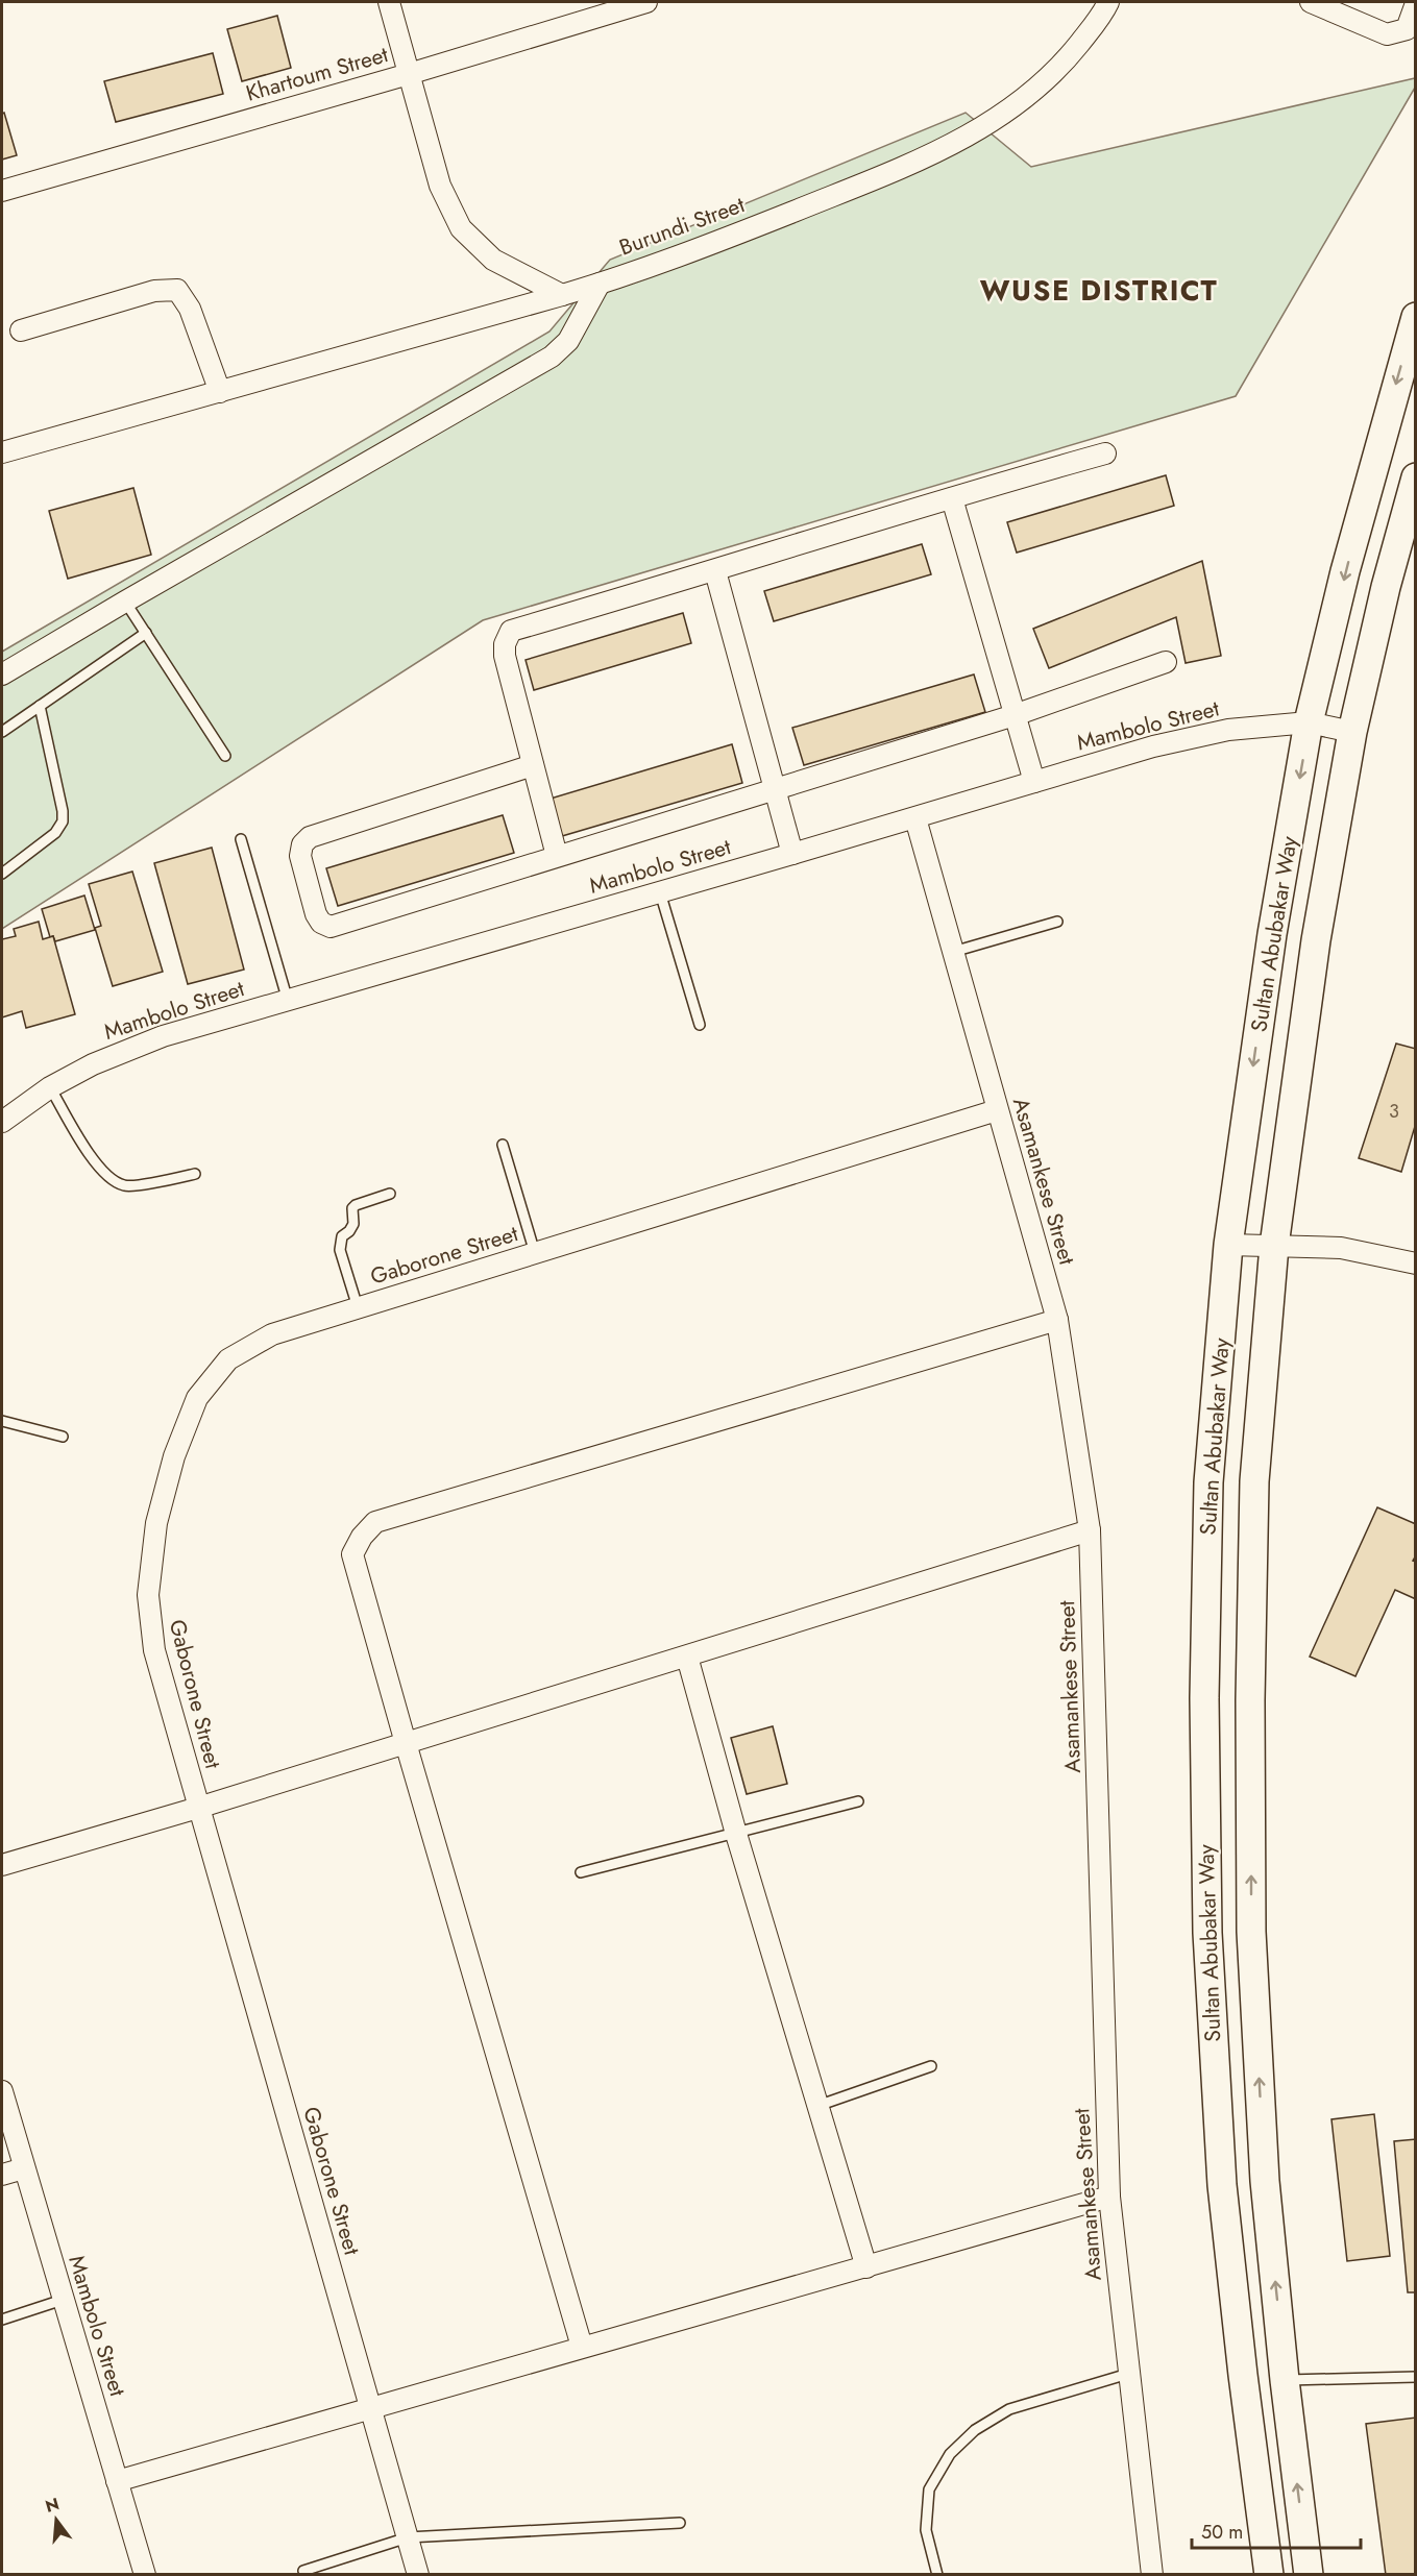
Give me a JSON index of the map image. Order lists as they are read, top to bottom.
{
  "streets": {
    "main road": ["Sultan Abubakar Way"],
    "street": [
      "Khartoum Street",
      "Burundi Street",
      "Mambolo Street",
      "Asamankese Street",
      "Gaborone Street"
    ]
  },
  "crossings": [
    ["Mambolo Street", "Sultan Abubakar Way"],
    ["Mambolo Street", "Asamankese Street"],
    ["Asamankese Street", "Gaborone Street"]
  ],
  "districts": ["WUSE DISTRICT"],
  "house_numbers": ["3"],
  "scale_bar": "50 m",
  "north": "top"
}
